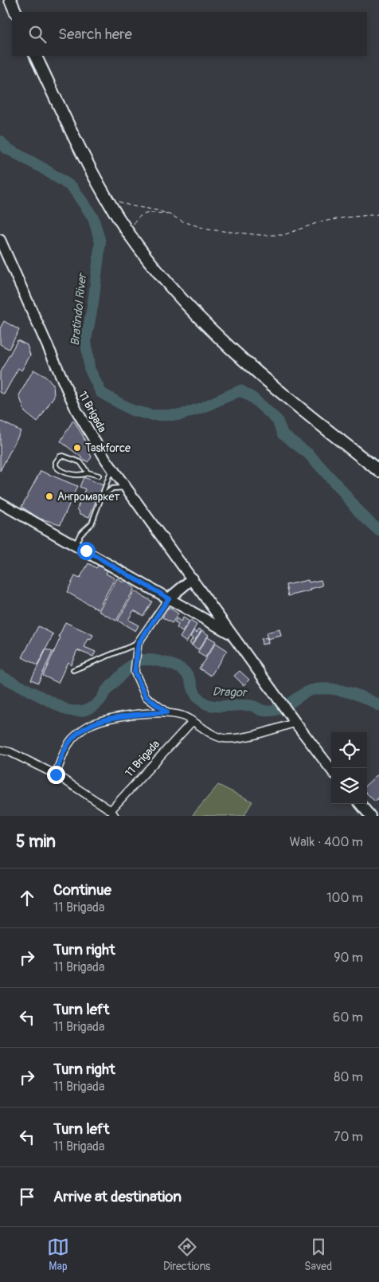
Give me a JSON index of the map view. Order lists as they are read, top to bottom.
{
  "streets": {
    "main road": ["11 Brigada"]
  },
  "water": ["Bratindol River", "Dragor"],
  "places": ["Taskforce", "Ангромаркет"],
  "page": {
    "search": "Search here",
    "heading": ["5 min", "Walk · 400 m"],
    "list": [
      ["Continue", "11 Brigada", "100 m"],
      ["Turn right", "11 Brigada", "90 m"],
      ["Turn left", "11 Brigada", "60 m"],
      ["Turn right", "11 Brigada", "80 m"],
      ["Turn left", "11 Brigada", "70 m"],
      "Arrive at destination"
    ],
    "nav": ["Map", "Directions", "Saved"]
  }
}
